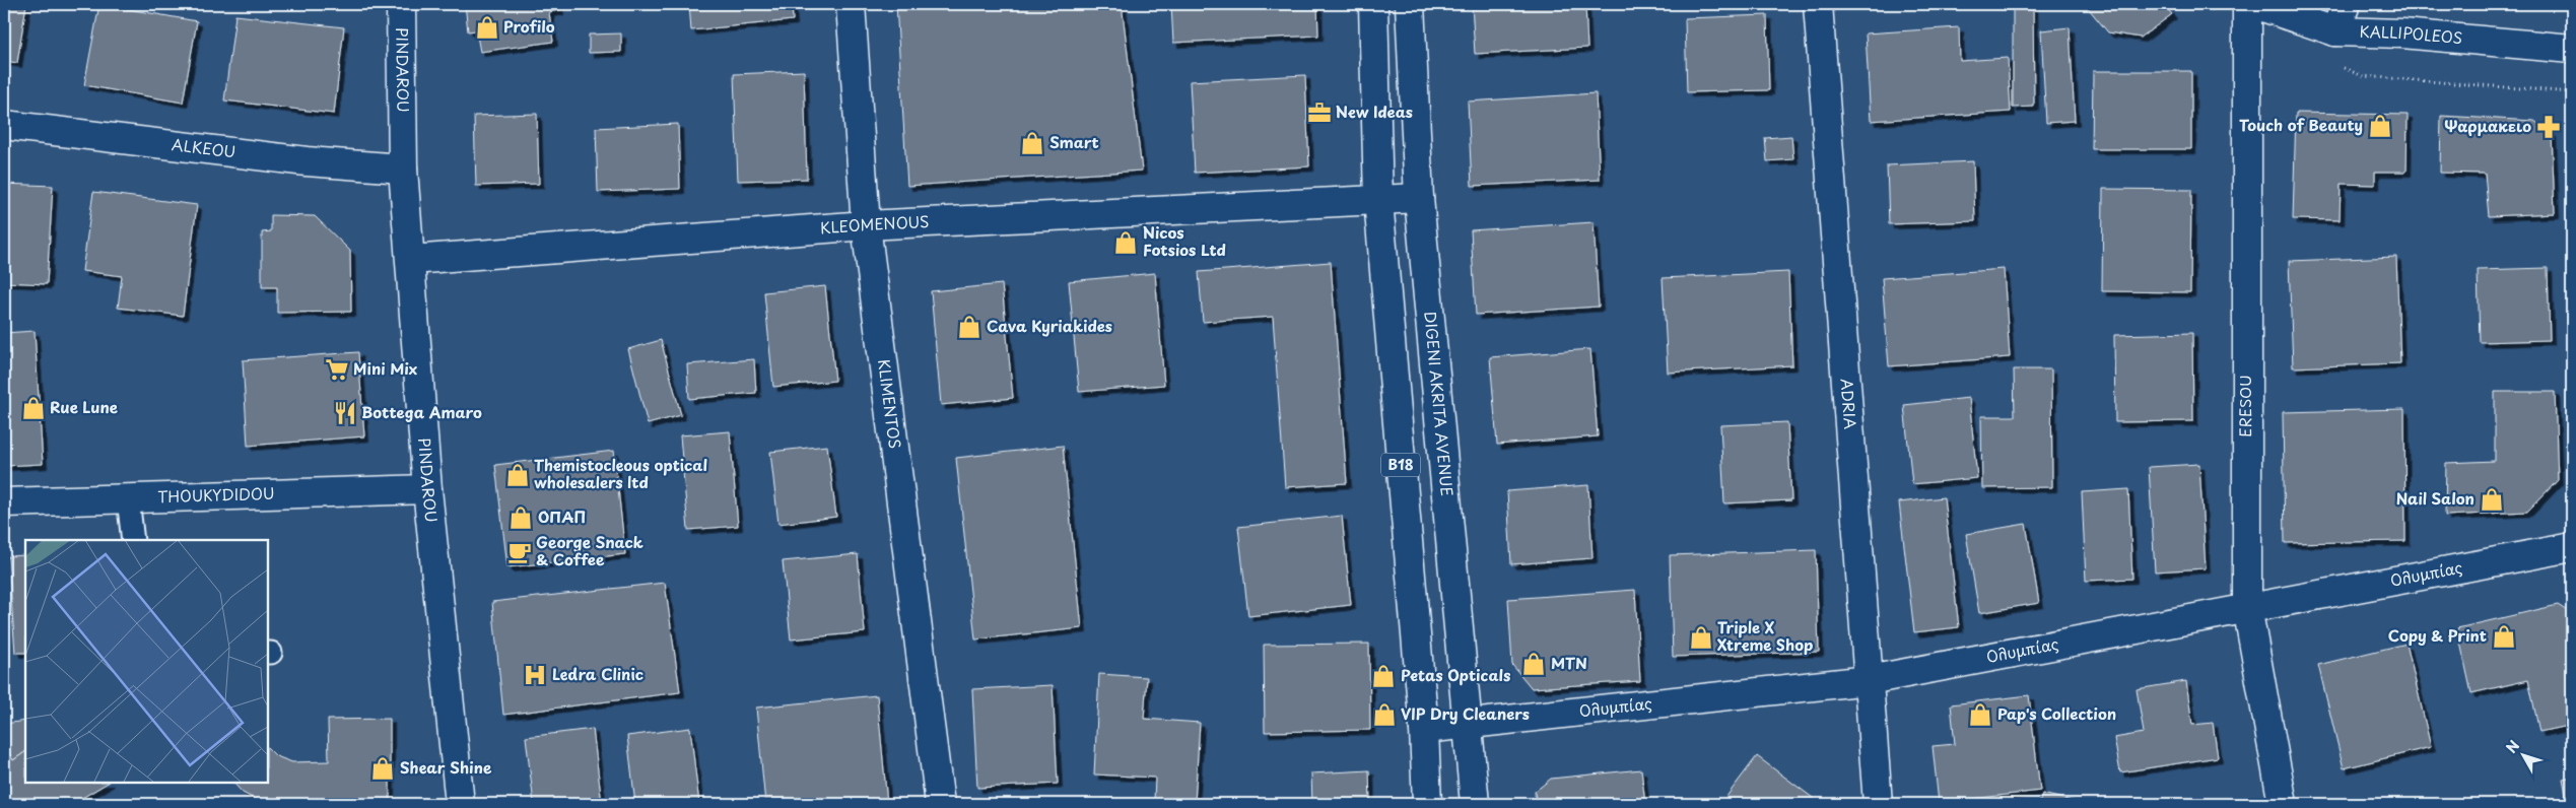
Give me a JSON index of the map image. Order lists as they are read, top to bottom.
{
  "streets": {
    "street": [
      "KALLIPOLEOS",
      "PINDAROU",
      "ALKEOU",
      "KLEOMENOUS",
      "DIGENI AKRITA AVENUE",
      "ADRIA",
      "KLIMENTOS",
      "ERESOU",
      "B18",
      "THOUKYDIDOU",
      "Ολυμπίας"
    ]
  },
  "crossings": [
    ["PINDAROU", "ALKEOU"],
    ["PINDAROU", "KLEOMENOUS"],
    ["PINDAROU", "THOUKYDIDOU"],
    ["KLEOMENOUS", "DIGENI AKRITA AVENUE"],
    ["KLEOMENOUS", "KLIMENTOS"],
    ["KLEOMENOUS", "B18"],
    ["DIGENI AKRITA AVENUE", "Ολυμπίας"],
    ["ADRIA", "Ολυμπίας"],
    ["ERESOU", "Ολυμπίας"],
    ["B18", "Ολυμπίας"]
  ],
  "places": {
    "shop": [
      "Profilo",
      "Touch of Beauty",
      "Smart",
      "Nicos Fotsios Ltd",
      "Cava Kyriakides",
      "Rue Lune",
      "Themistocleous optical wholesalers ltd",
      "Nail Salon",
      "ΟΠΑΠ",
      "Copy & Print",
      "Triple X Xtreme Shop",
      "MTN",
      "Petas Opticals",
      "VIP Dry Cleaners",
      "Pap's Collection",
      "Shear Shine"
    ],
    "office": ["New Ideas"],
    "pharmacy": ["Ψαρμακειο"],
    "supermarket": ["Mini Mix"],
    "restaurant": ["Bottega Amaro"],
    "cafe": ["George Snack & Coffee"],
    "hospital": ["Ledra Clinic"]
  },
  "north": "top left"
}
